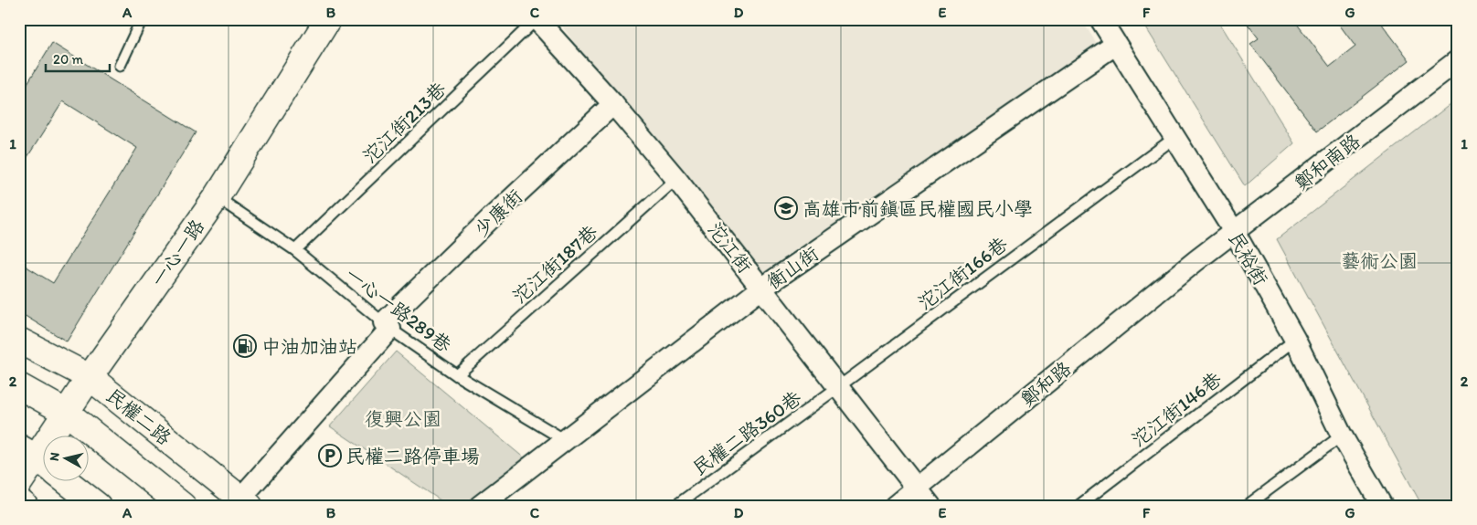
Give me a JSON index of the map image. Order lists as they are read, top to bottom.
{
  "streets": {
    "street": [
      "鄭和南路",
      "少康街",
      "沱江街",
      "一心一路",
      "民裕街",
      "衡山街",
      "鄭和路",
      "民權二路"
    ],
    "lane": [
      "沱江街213巷",
      "沱江街187巷",
      "沱江街166巷",
      "一心一路289巷",
      "沱江街146巷",
      "民權二路360巷"
    ]
  },
  "crossings": [
    ["沱江街213巷", "沱江街"],
    ["沱江街213巷", "一心一路289巷"],
    ["鄭和南路", "民裕街"],
    ["鄭和南路", "鄭和路"],
    ["少康街", "沱江街"],
    ["少康街", "一心一路289巷"],
    ["少康街", "民權二路"],
    ["沱江街", "沱江街187巷"],
    ["沱江街", "衡山街"],
    ["沱江街", "沱江街166巷"],
    ["沱江街", "鄭和路"],
    ["沱江街", "民權二路360巷"],
    ["一心一路", "一心一路289巷"],
    ["一心一路", "民權二路"],
    ["民裕街", "衡山街"],
    ["民裕街", "沱江街166巷"],
    ["民裕街", "沱江街146巷"],
    ["沱江街187巷", "一心一路289巷"],
    ["衡山街", "一心一路289巷"],
    ["沱江街166巷", "民權二路360巷"]
  ],
  "parks": ["藝術公園", "復興公園"],
  "places": {
    "school or university": ["高雄市前鎮區民權國民小學"],
    "fuel station": ["中油加油站"],
    "parking": ["民權二路停車場"]
  },
  "scale_bar": "20 m",
  "north": "left",
  "grid": {
    "columns": [
      "A",
      "B",
      "C",
      "D",
      "E",
      "F",
      "G"
    ],
    "rows": ["1", "2"]
  }
}
